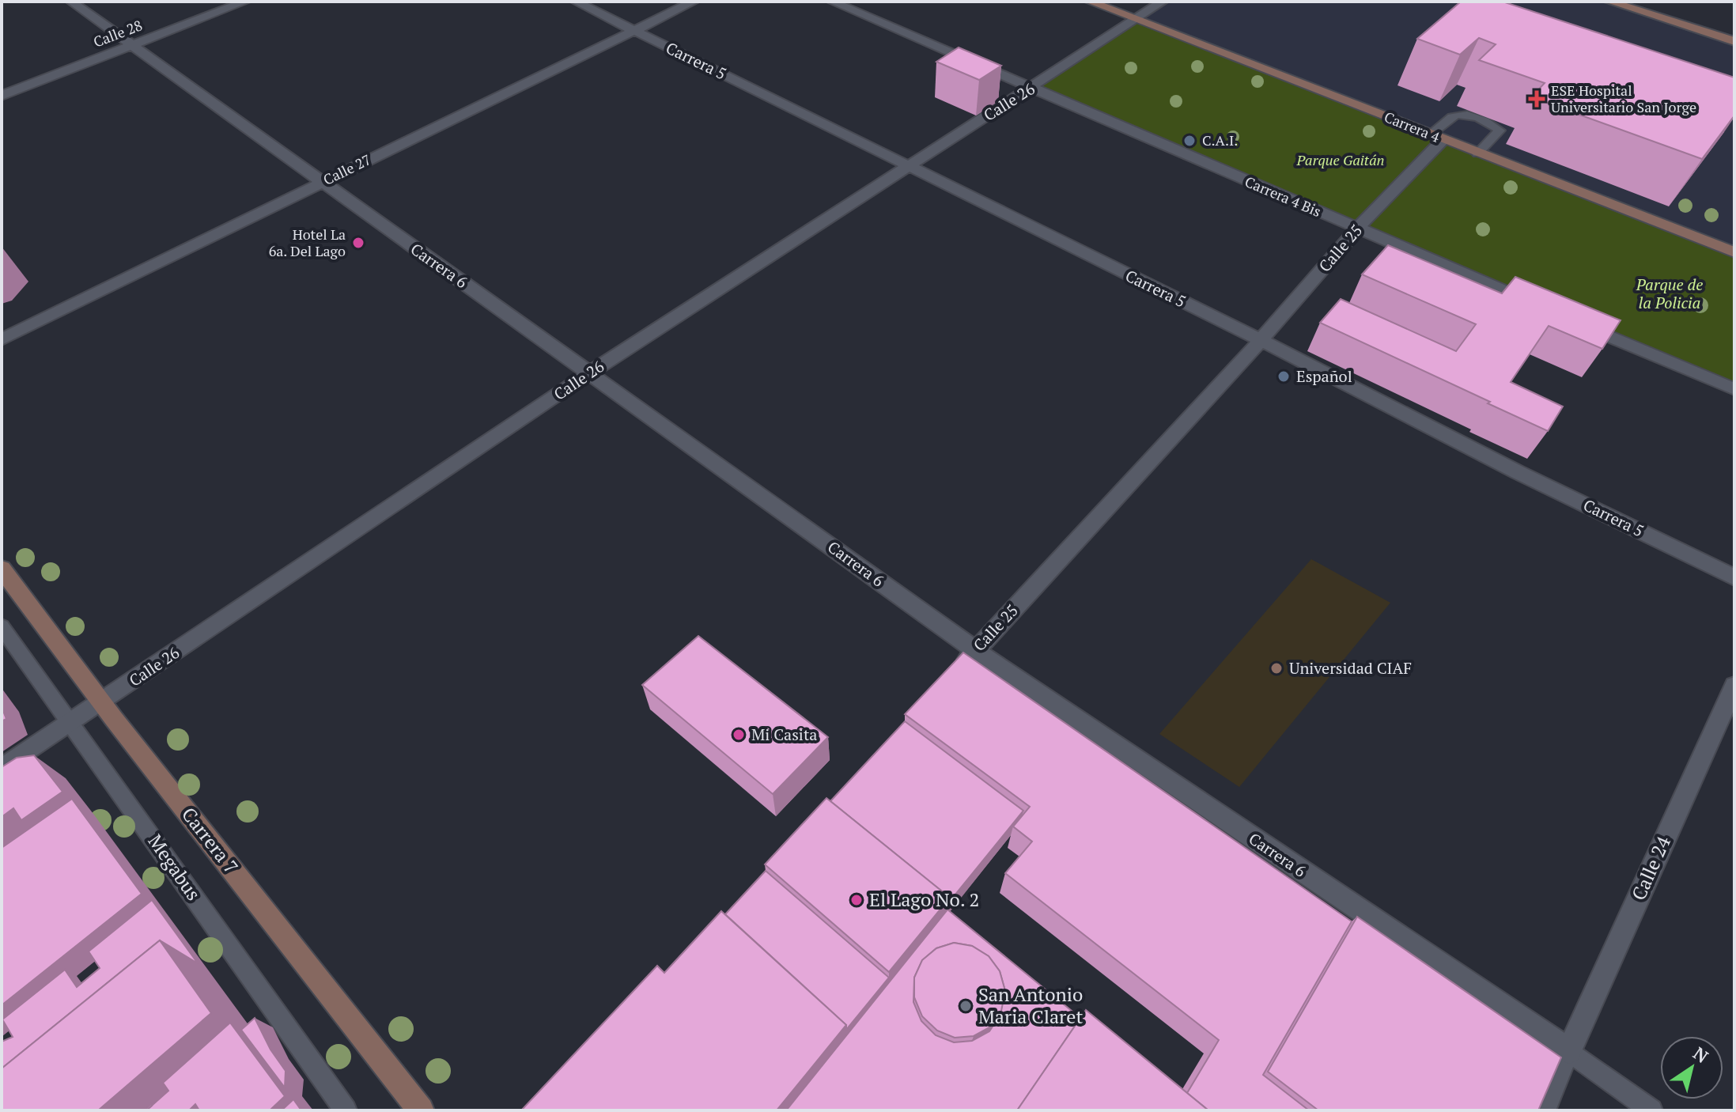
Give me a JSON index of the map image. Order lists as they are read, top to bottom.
{
  "streets": {
    "main road": ["Carrera 4", "Carrera 7"],
    "street": [
      "Calle 28",
      "Carrera 5",
      "Calle 26",
      "Calle 27",
      "Carrera 4 Bis",
      "Calle 25",
      "Carrera 6",
      "Calle 24"
    ],
    "lane": ["Megabus"]
  },
  "crossings": [
    ["Calle 28", "Carrera 6"],
    ["Carrera 5", "Calle 26"],
    ["Carrera 5", "Calle 27"],
    ["Carrera 5", "Calle 25"],
    ["Calle 26", "Carrera 4"],
    ["Calle 26", "Carrera 4 Bis"],
    ["Calle 26", "Carrera 6"],
    ["Calle 26", "Carrera 7"],
    ["Calle 26", "Megabus"],
    ["Carrera 4", "Calle 25"],
    ["Calle 27", "Carrera 6"],
    ["Carrera 4 Bis", "Calle 25"],
    ["Calle 25", "Carrera 6"],
    ["Carrera 6", "Calle 24"]
  ],
  "parks": ["Parque Gaitán", "Parque de la Policia"],
  "places": {
    "health": ["ESE Hospital Universitario San Jorge"],
    "other": [
      "C.A.I.",
      "Hotel La 6a. Del Lago",
      "Español",
      "Universidad CIAF",
      "Mi Casita",
      "El Lago No. 2",
      "San Antonio Maria Claret"
    ]
  },
  "north": "top right"
}
